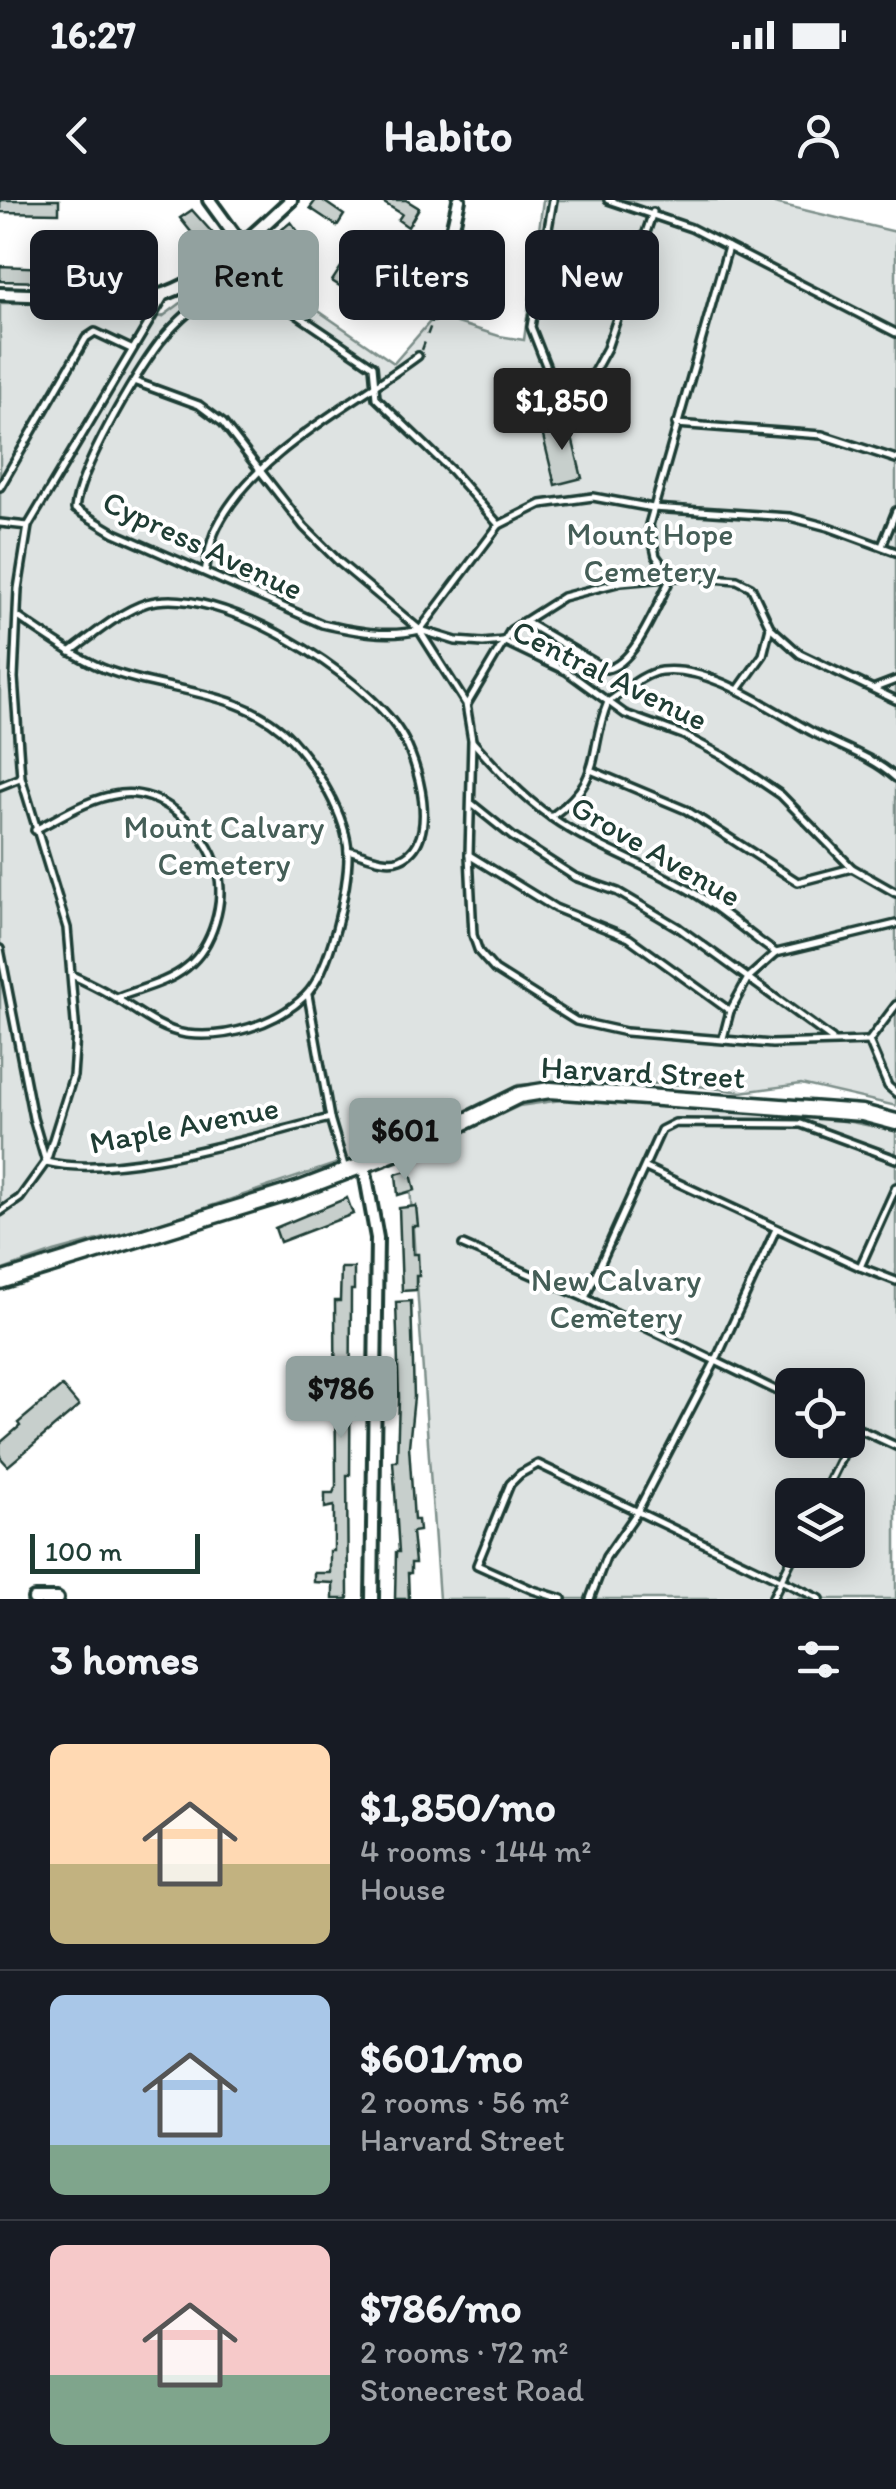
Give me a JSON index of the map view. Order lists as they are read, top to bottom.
{
  "streets": {
    "main road": ["Harvard Street"],
    "lane": [
      "Cypress Avenue",
      "Central Avenue",
      "Grove Avenue",
      "Maple Avenue"
    ]
  },
  "crossings": [
    ["Cypress Avenue", "Central Avenue"]
  ],
  "parks": ["Mount Hope Cemetery", "Mount Calvary Cemetery", "New Calvary Cemetery"],
  "scale_bar": "100 m",
  "page": {
    "status": "16:27",
    "header": "Habito",
    "chip": [
      "Buy",
      "Rent",
      "Filters",
      "New"
    ],
    "price": ["$1,850", "$601", "$786"],
    "scale": "100 m",
    "heading": "3 homes",
    "list": [
      {
        "name": "$1,850/mo",
        "note": "4 rooms · 144 m² · House"
      },
      {
        "name": "$601/mo",
        "note": "2 rooms · 56 m² · Harvard Street"
      },
      {
        "name": "$786/mo",
        "note": "2 rooms · 72 m² · Stonecrest Road"
      }
    ]
  }
}
